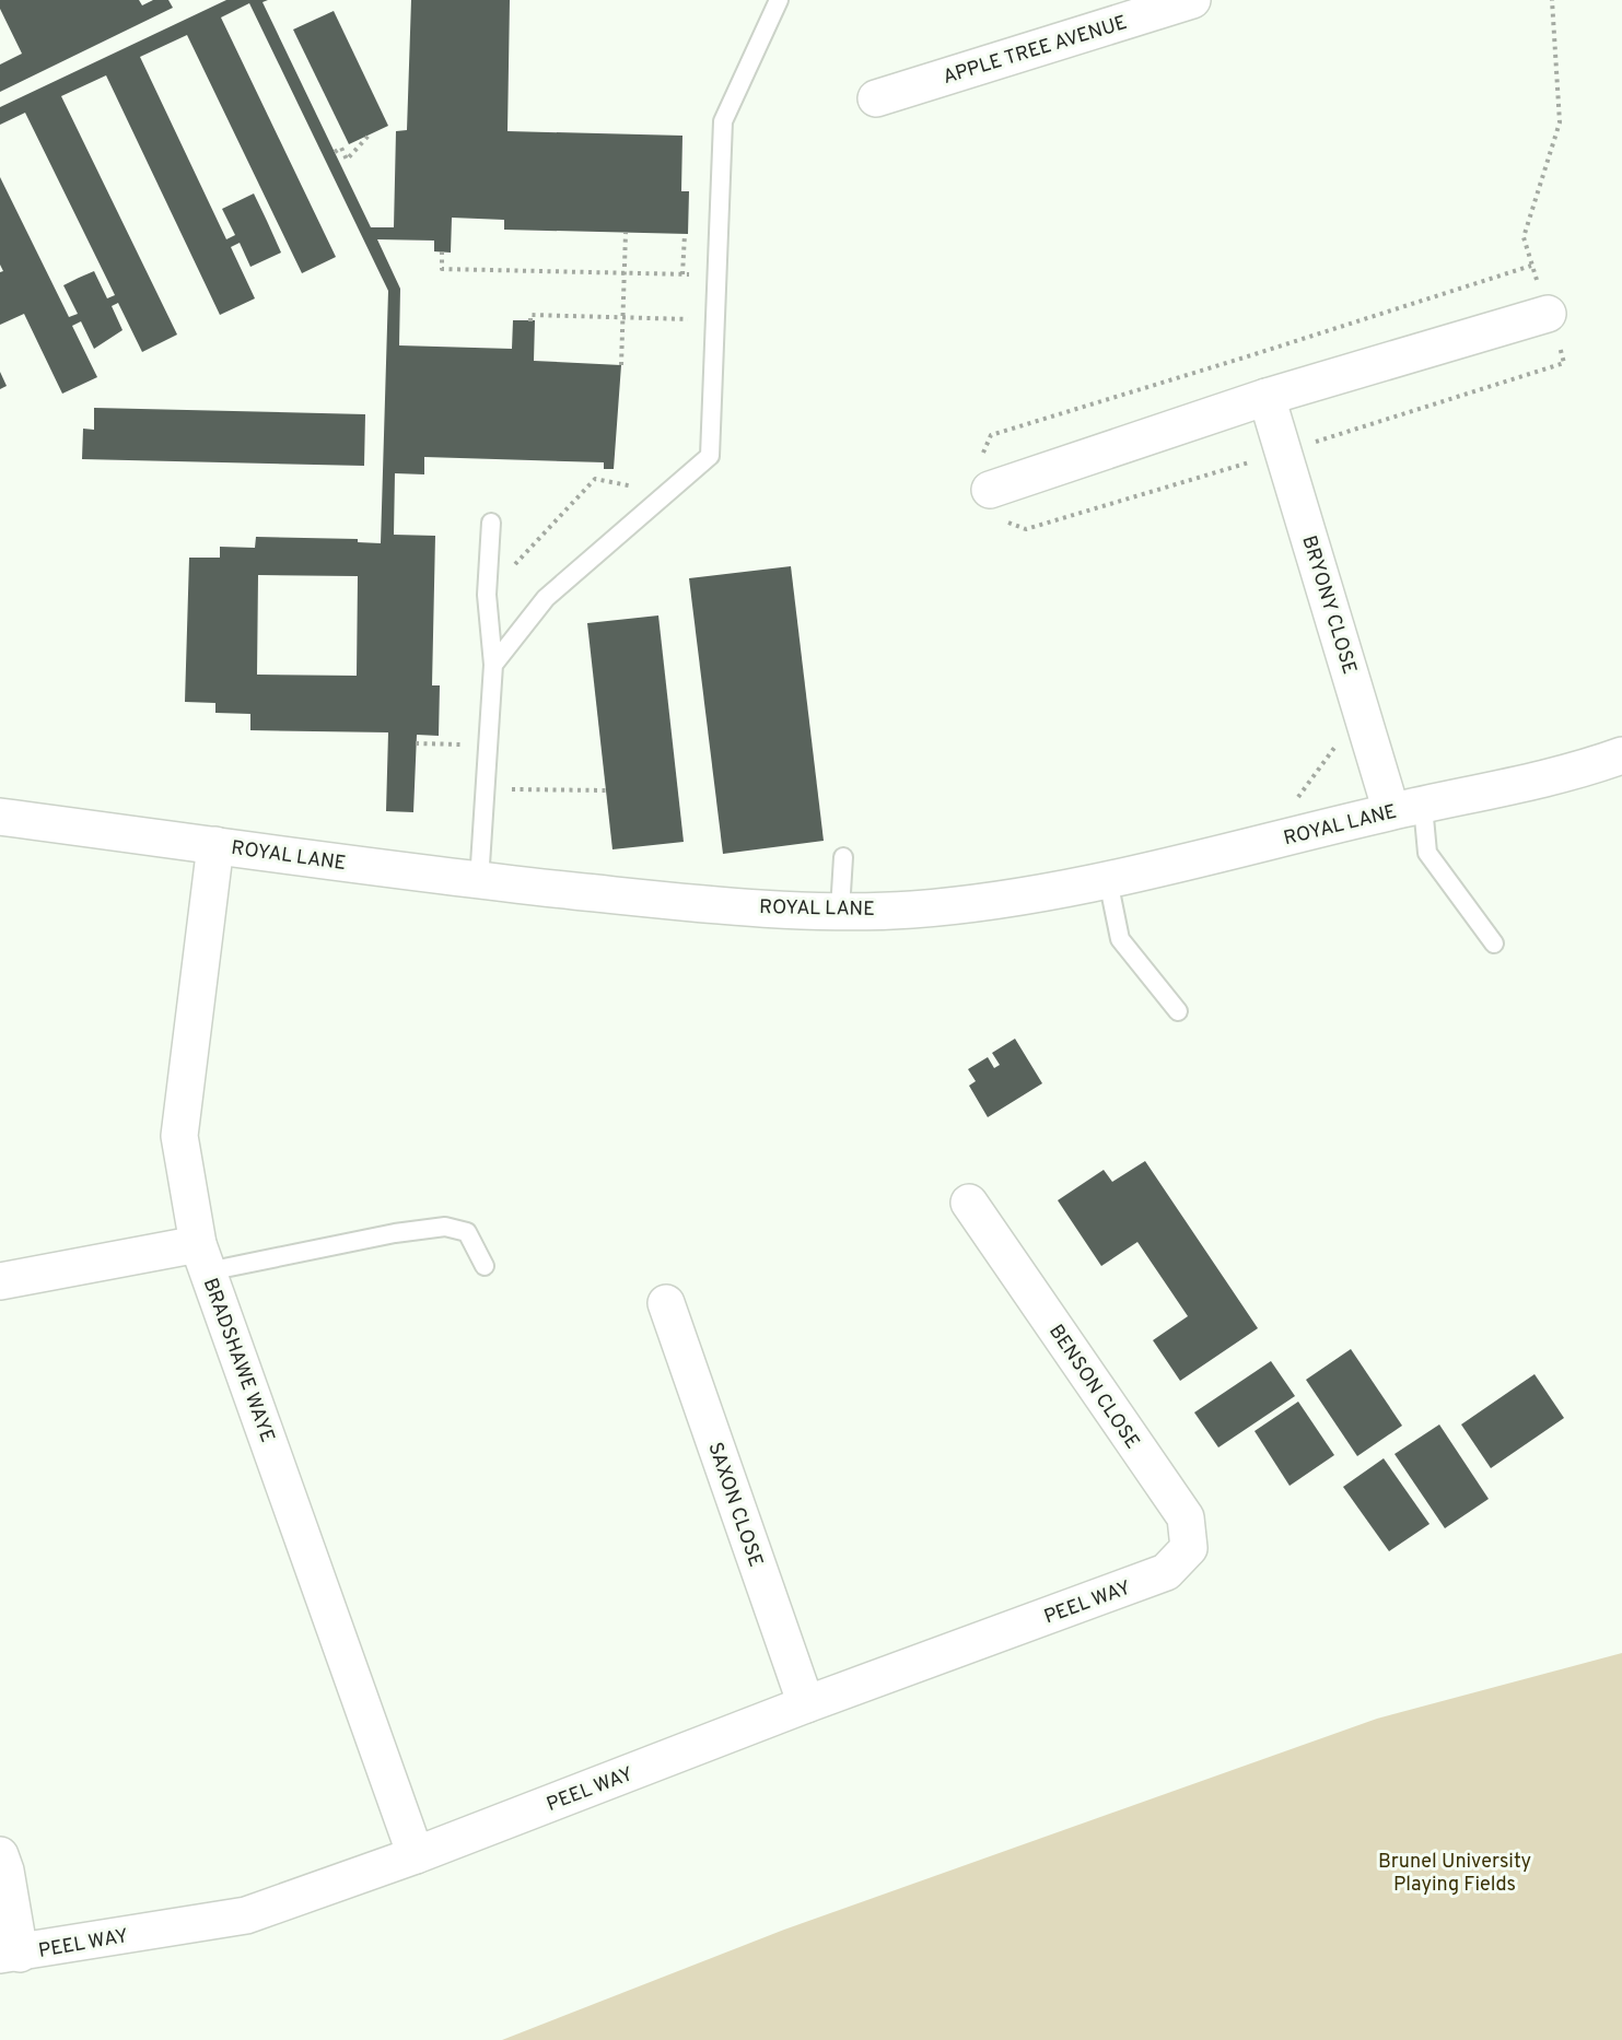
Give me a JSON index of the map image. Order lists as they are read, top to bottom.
{
  "streets": {
    "street": [
      "APPLE TREE AVENUE",
      "BRYONY CLOSE",
      "ROYAL LANE",
      "BRADSHAWE WAYE",
      "BENSON CLOSE",
      "SAXON CLOSE",
      "PEEL WAY"
    ]
  },
  "crossings": [
    ["BRYONY CLOSE", "ROYAL LANE"],
    ["ROYAL LANE", "BRADSHAWE WAYE"],
    ["BRADSHAWE WAYE", "PEEL WAY"],
    ["BENSON CLOSE", "PEEL WAY"],
    ["SAXON CLOSE", "PEEL WAY"]
  ],
  "parks": ["Brunel University Playing Fields"]
}
